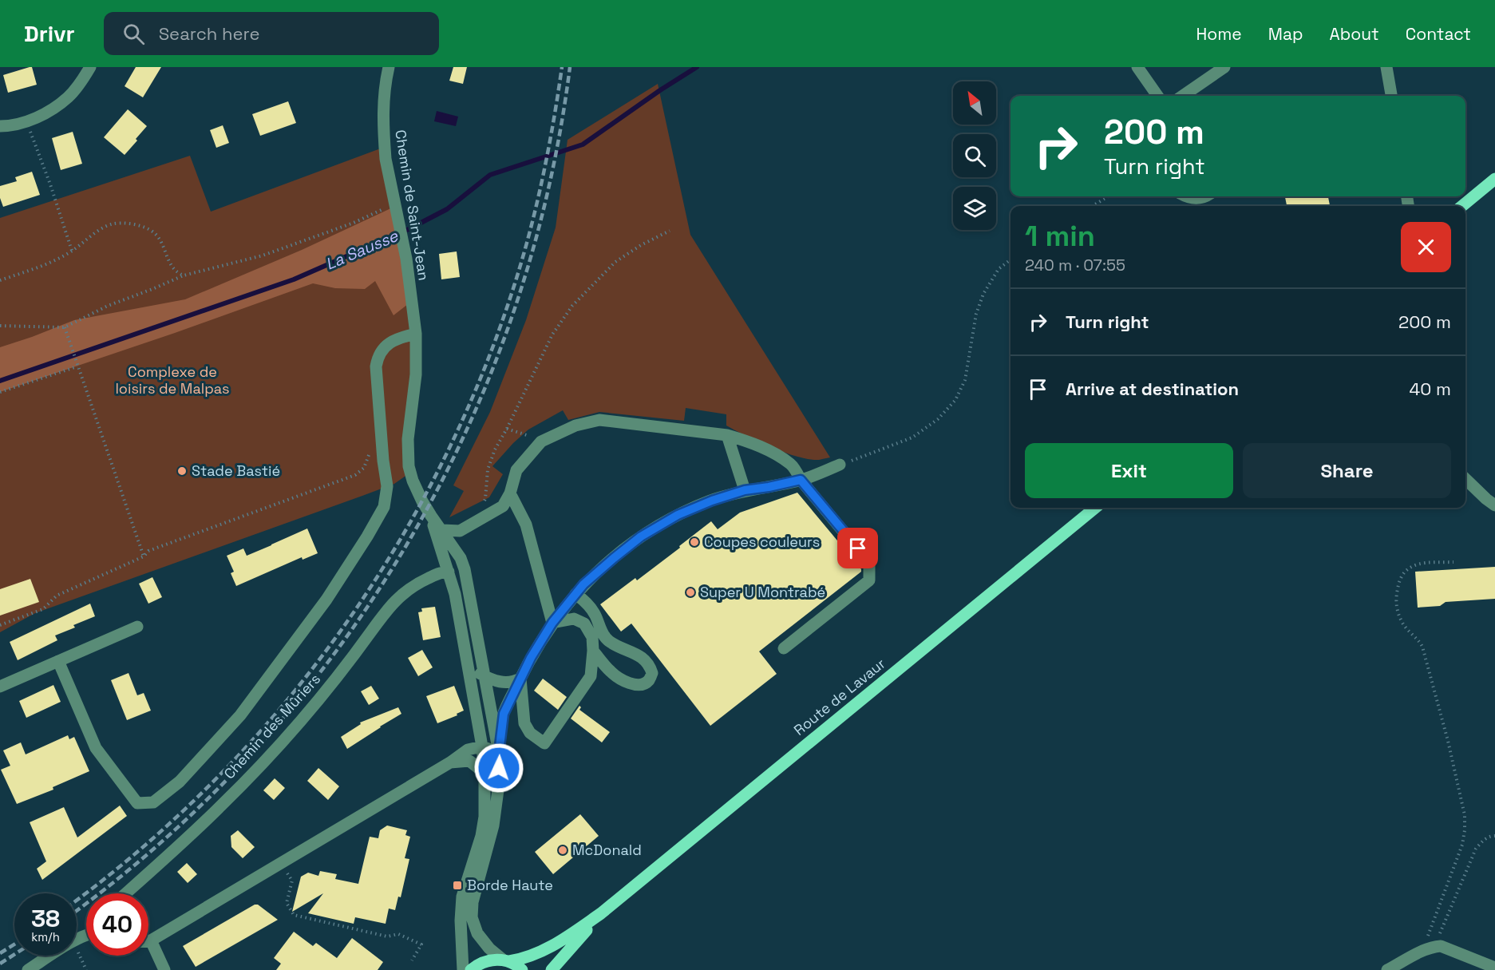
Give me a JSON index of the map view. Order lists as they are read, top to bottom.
{
  "streets": {
    "main road": ["Route de Lavaur"],
    "street": ["Chemin de Saint-Jean", "Chemin des Mûriers"]
  },
  "crossings": [
    ["Chemin de Saint-Jean", "Route de Lavaur"],
    ["Chemin de Saint-Jean", "Chemin des Mûriers"]
  ],
  "water": ["La Sausse"],
  "parks": ["Complexe de loisirs de Malpas"],
  "places": {
    "other": [
      "Stade Bastié",
      "Coupes couleurs",
      "Super U Montrabé",
      "McDonald"
    ],
    "transit": ["Borde Haute"]
  },
  "north": "top left",
  "page": {
    "header": "Drivr",
    "search": "Search here",
    "nav": [
      "Home",
      "Map",
      "About",
      "Contact"
    ],
    "turn": ["200 m", "Turn right"],
    "heading": ["1 min", "240 m · 07:55"],
    "list": [
      {
        "name": "Turn right",
        "value": "200 m"
      },
      {
        "name": "Arrive at destination",
        "value": "40 m"
      }
    ],
    "buttons": ["Exit", "Share"],
    "speed": "38 km/h",
    "limit": "40"
  }
}
